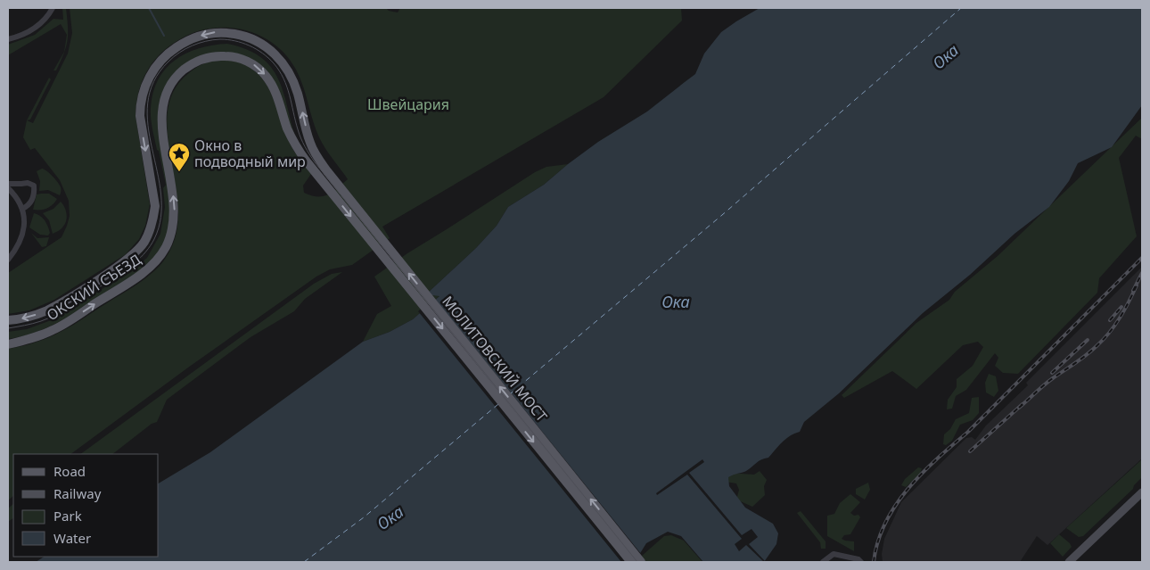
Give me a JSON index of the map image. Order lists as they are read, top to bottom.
{
  "streets": {
    "main road": ["ОКСКИЙ СЪЕЗД", "МОЛИТОВСКИЙ МОСТ"]
  },
  "crossings": [
    ["ОКСКИЙ СЪЕЗД", "МОЛИТОВСКИЙ МОСТ"]
  ],
  "water": ["Ока"],
  "parks": ["Швейцария"],
  "places": {
    "place": ["Окно в подводный мир"]
  },
  "legend": [
    "Road",
    "Railway",
    "Park",
    "Water"
  ]
}
